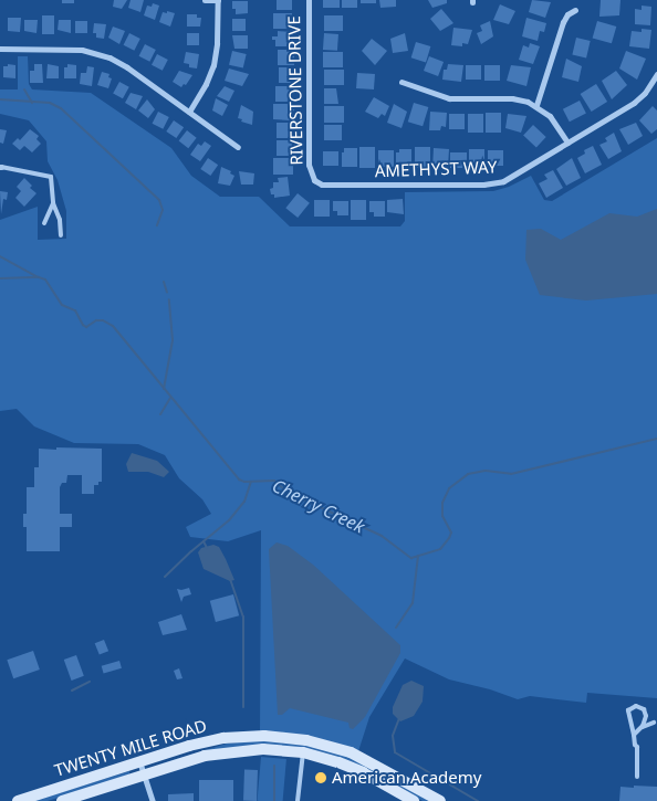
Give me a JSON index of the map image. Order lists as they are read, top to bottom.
{
  "streets": {
    "main road": ["TWENTY MILE ROAD"],
    "street": ["RIVERSTONE DRIVE", "AMETHYST WAY"]
  },
  "crossings": [
    ["RIVERSTONE DRIVE", "AMETHYST WAY"]
  ],
  "water": ["Cherry Creek"],
  "places": ["American Academy"]
}
